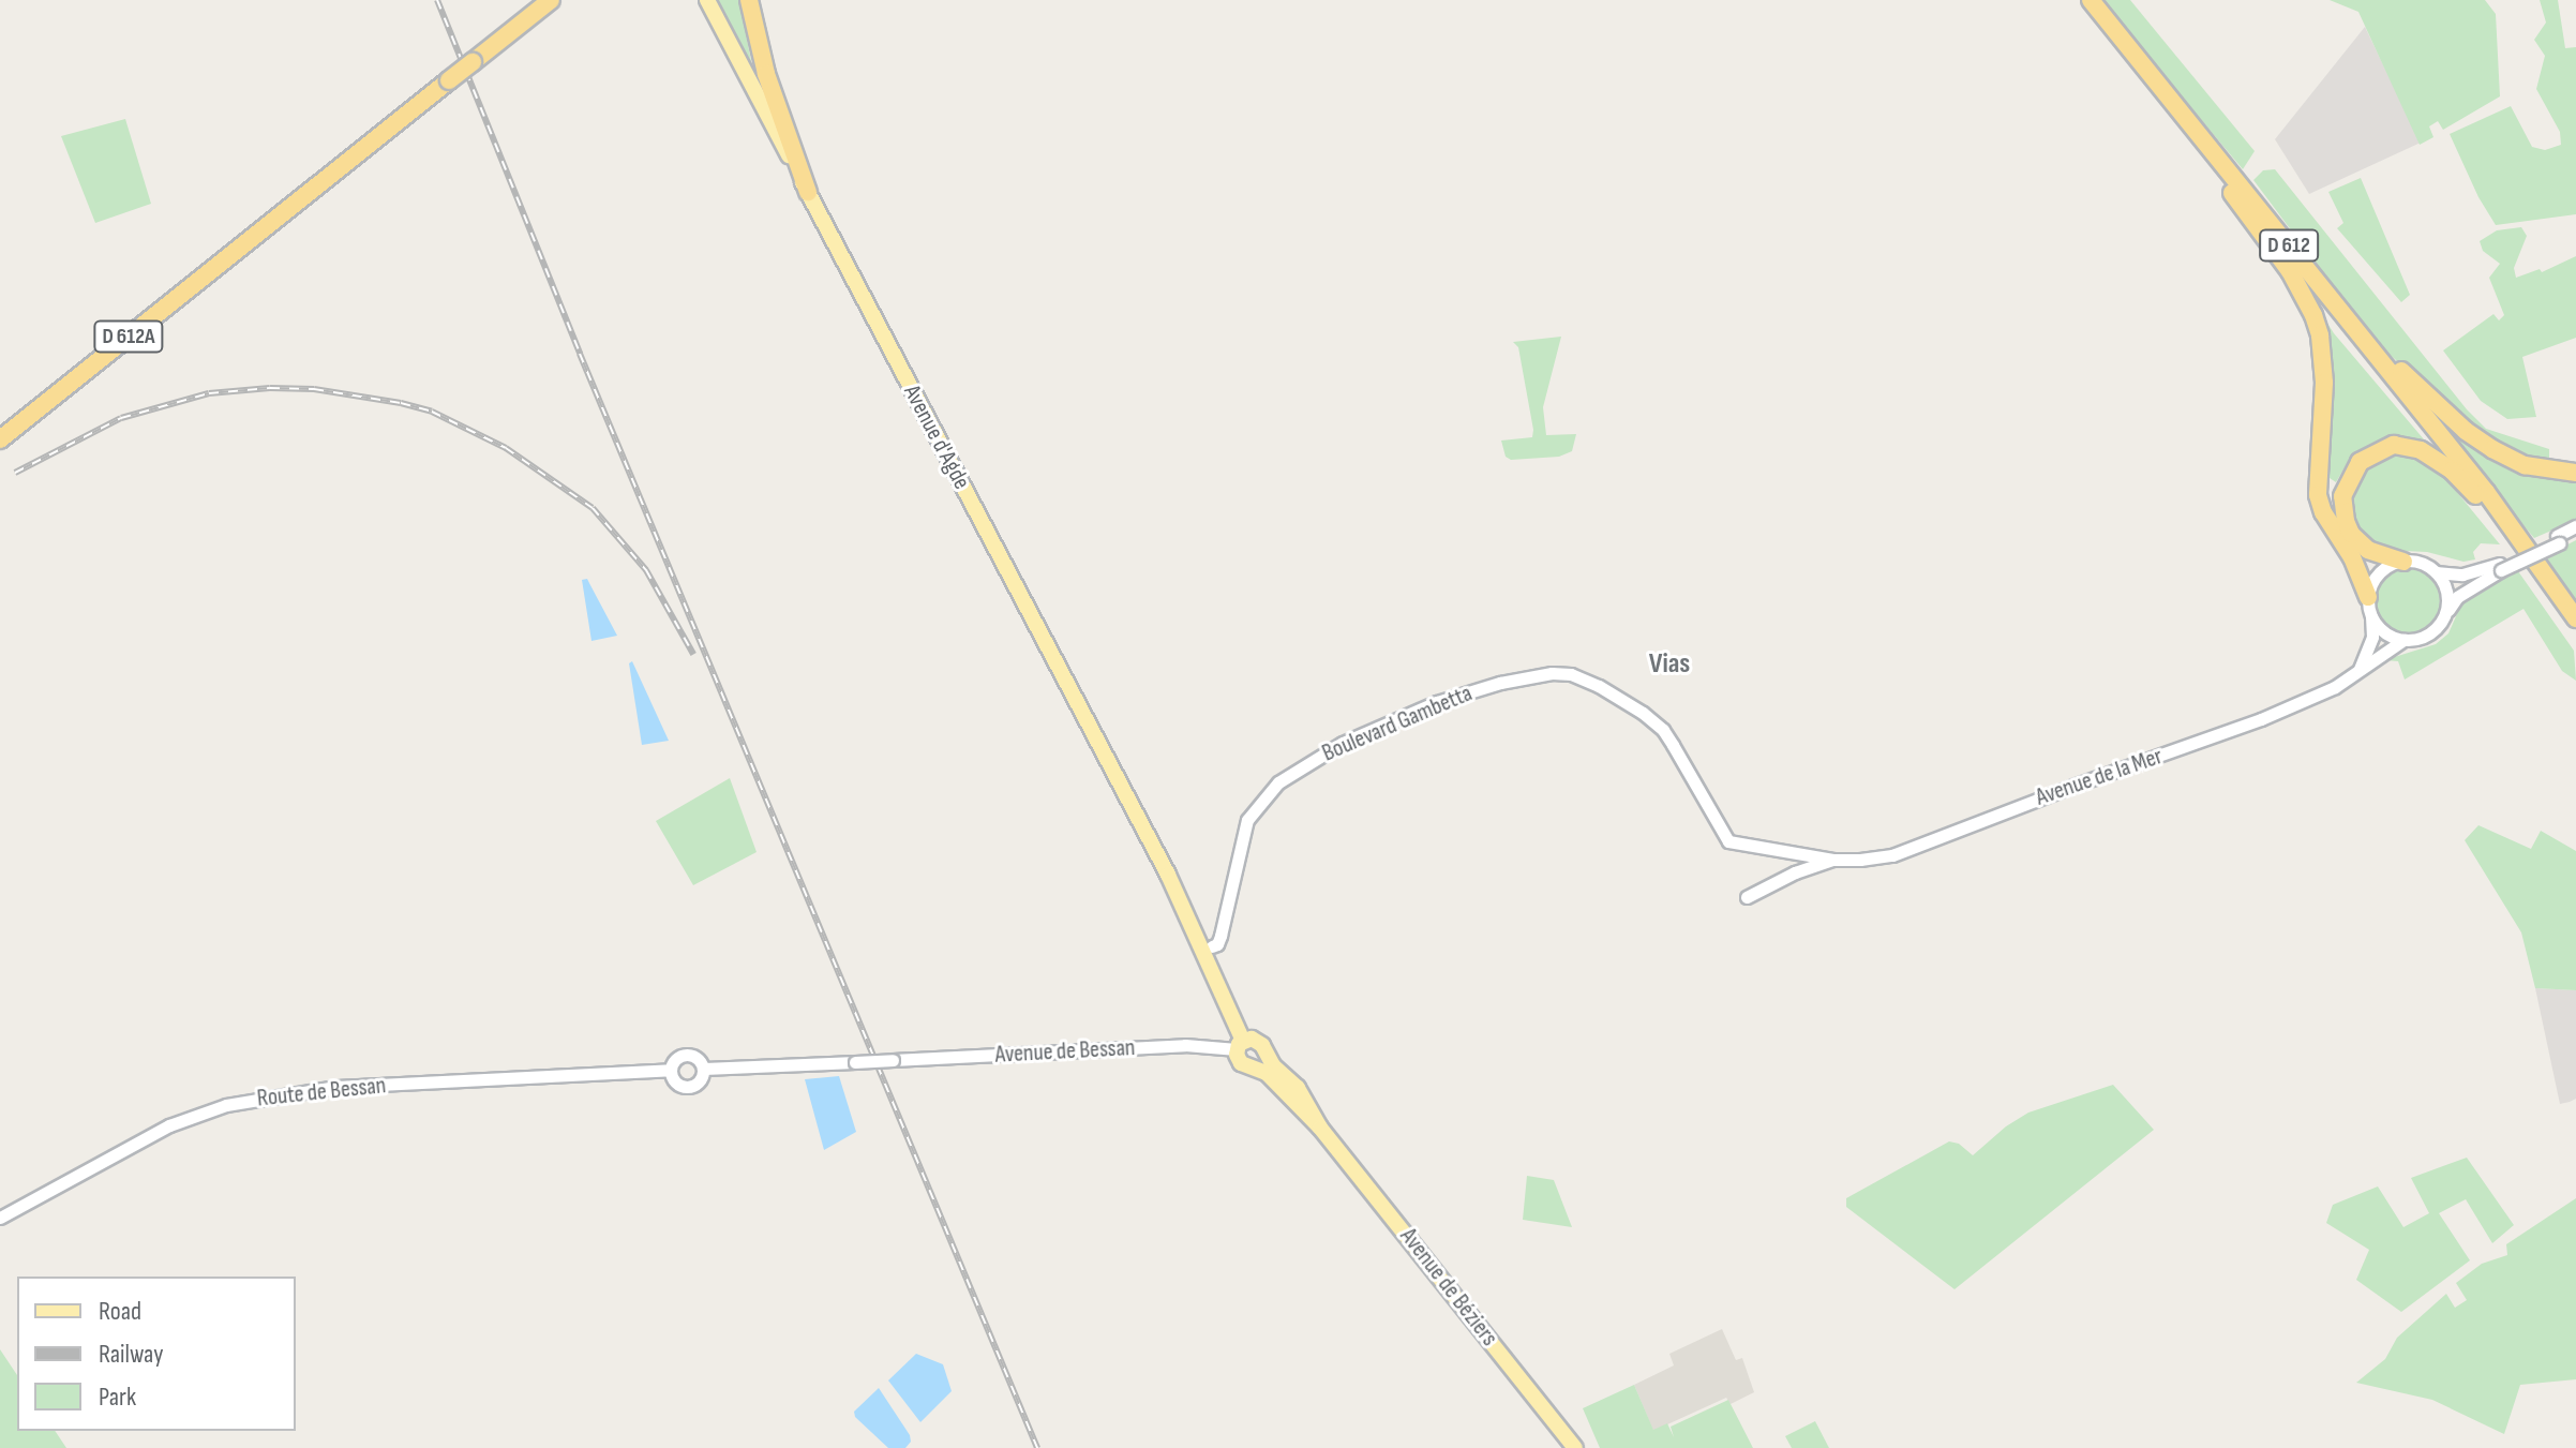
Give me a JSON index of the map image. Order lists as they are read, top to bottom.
{
  "streets": {
    "highway": ["D 612", "D 612A"],
    "main road": ["Avenue d'Agde", "Avenue de Béziers"],
    "street": [
      "Boulevard Gambetta",
      "Avenue de la Mer",
      "Avenue de Bessan",
      "Route de Bessan"
    ]
  },
  "crossings": [
    ["Avenue d'Agde", "Boulevard Gambetta"],
    ["Avenue d'Agde", "Avenue de Bessan"],
    ["Boulevard Gambetta", "Avenue de la Mer"],
    ["Avenue de Bessan", "Route de Bessan"]
  ],
  "districts": ["Vias"],
  "legend": ["Road", "Railway", "Park"]
}
